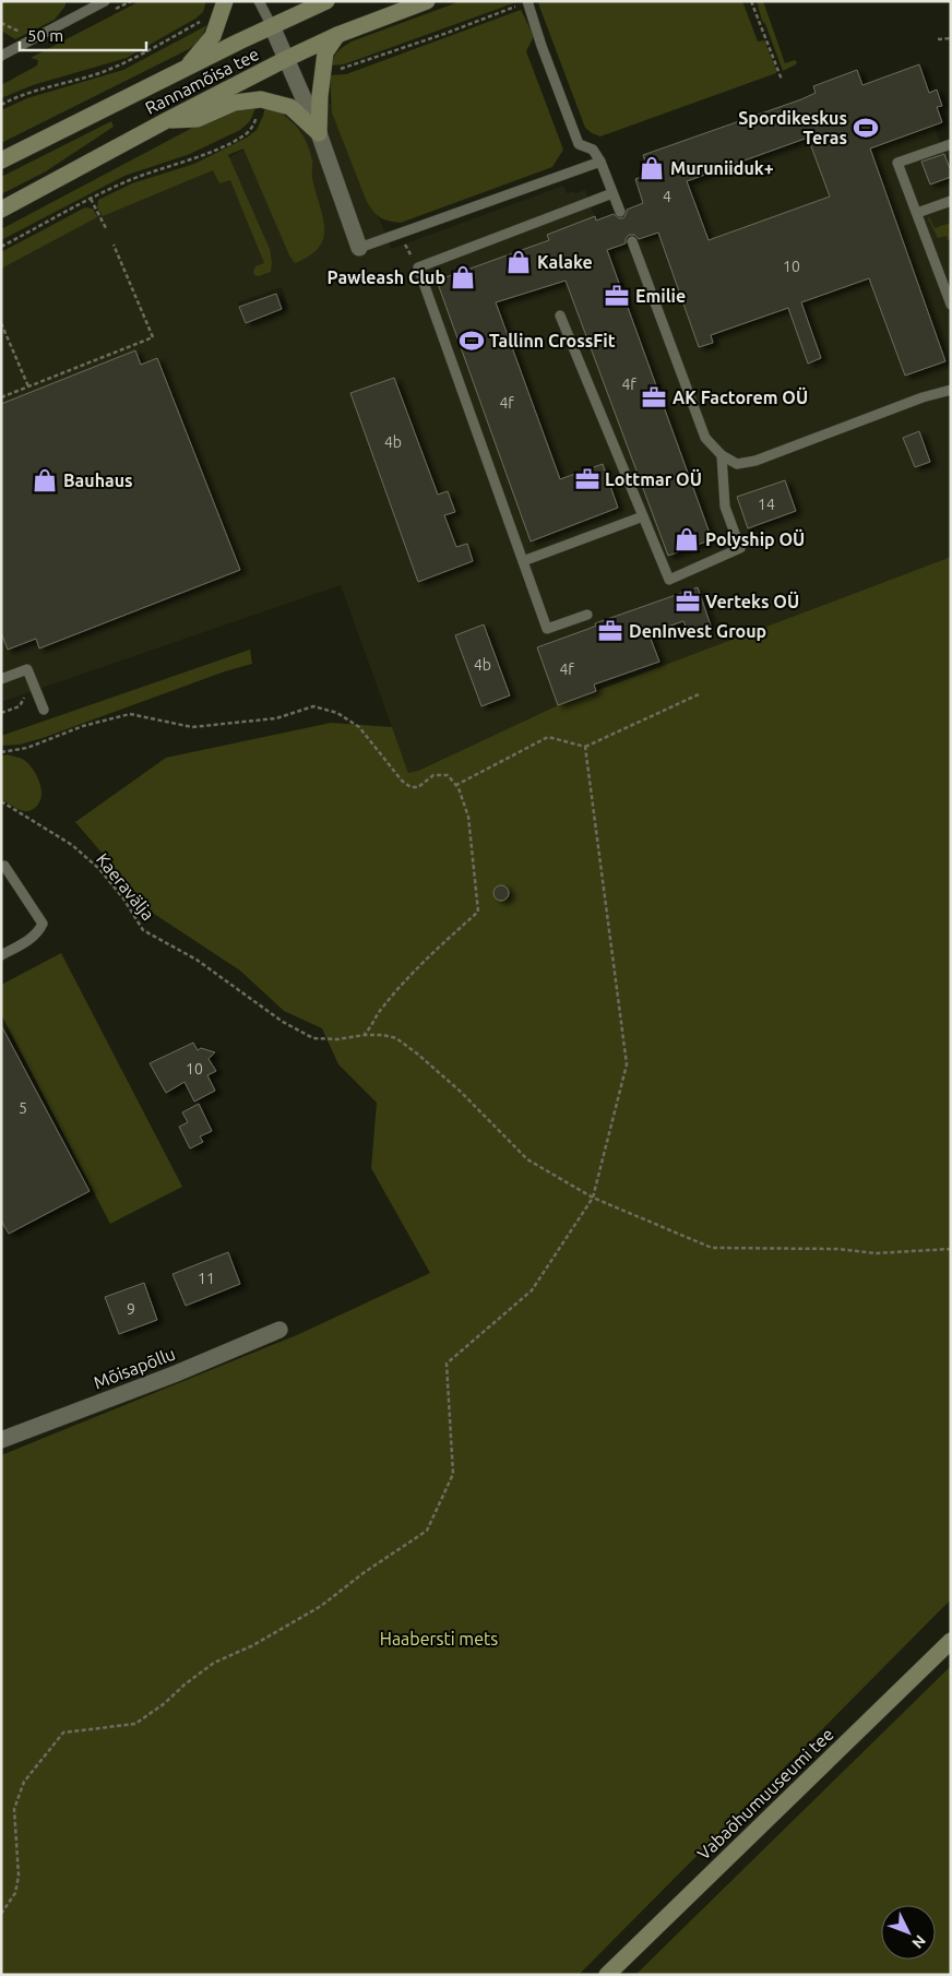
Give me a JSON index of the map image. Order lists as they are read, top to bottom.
{
  "streets": {
    "main road": ["Rannamõisa tee", "Vabaõhumuuseumi tee"],
    "street": ["Mõisapõllu"],
    "path": ["Kaeravälja"]
  },
  "parks": ["Haabersti mets"],
  "places": {
    "sports": ["Spordikeskus Teras", "Tallinn CrossFit"],
    "shop": [
      "Muruniiduk+",
      "Kalake",
      "Pawleash Club",
      "Bauhaus",
      "Polyship OÜ"
    ],
    "office": [
      "Emilie",
      "AK Factorem OÜ",
      "Lottmar OÜ",
      "Verteks OÜ",
      "DenInvest Group"
    ]
  },
  "house_numbers": [
    "4",
    "10",
    "4f",
    "4f",
    "4b",
    "14",
    "4b",
    "4f",
    "10",
    "5",
    "11",
    "9"
  ],
  "scale_bar": "50 m",
  "north": "bottom right"
}
